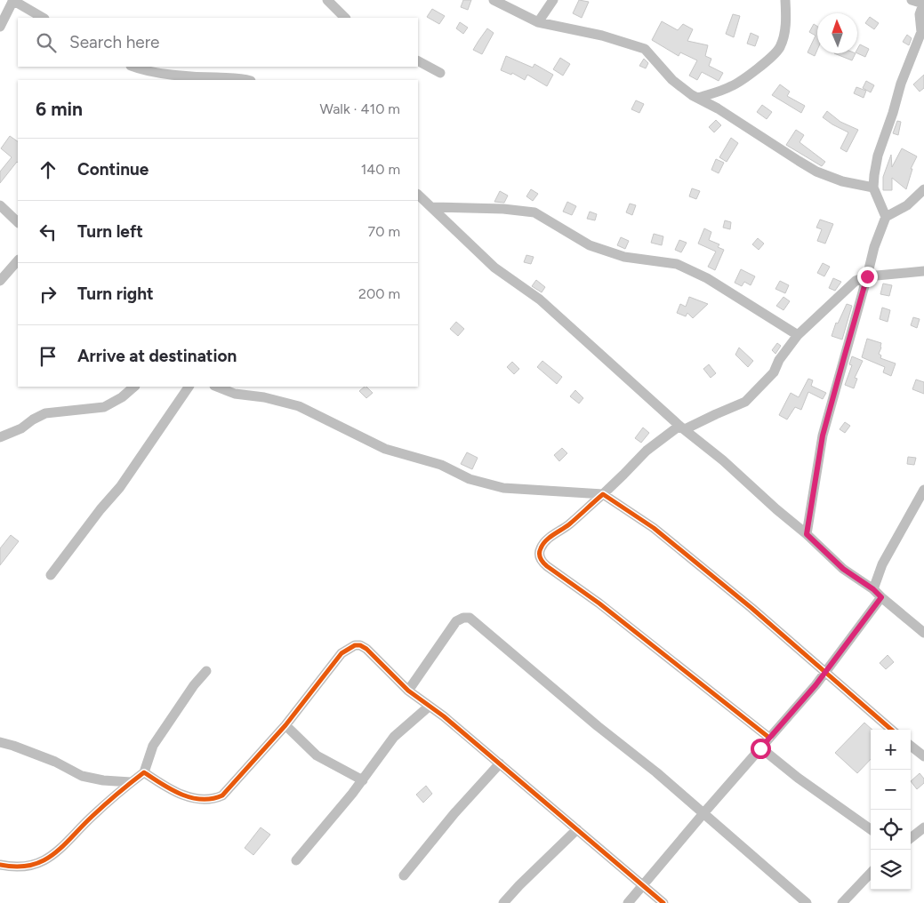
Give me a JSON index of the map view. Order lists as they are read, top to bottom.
{
  "north": "top",
  "page": {
    "search": "Search here",
    "heading": ["6 min", "Walk · 410 m"],
    "list": [
      ["Continue", "140 m"],
      ["Turn left", "70 m"],
      ["Turn right", "200 m"],
      "Arrive at destination"
    ],
    "map_buttons": ["+", "−"]
  }
}
